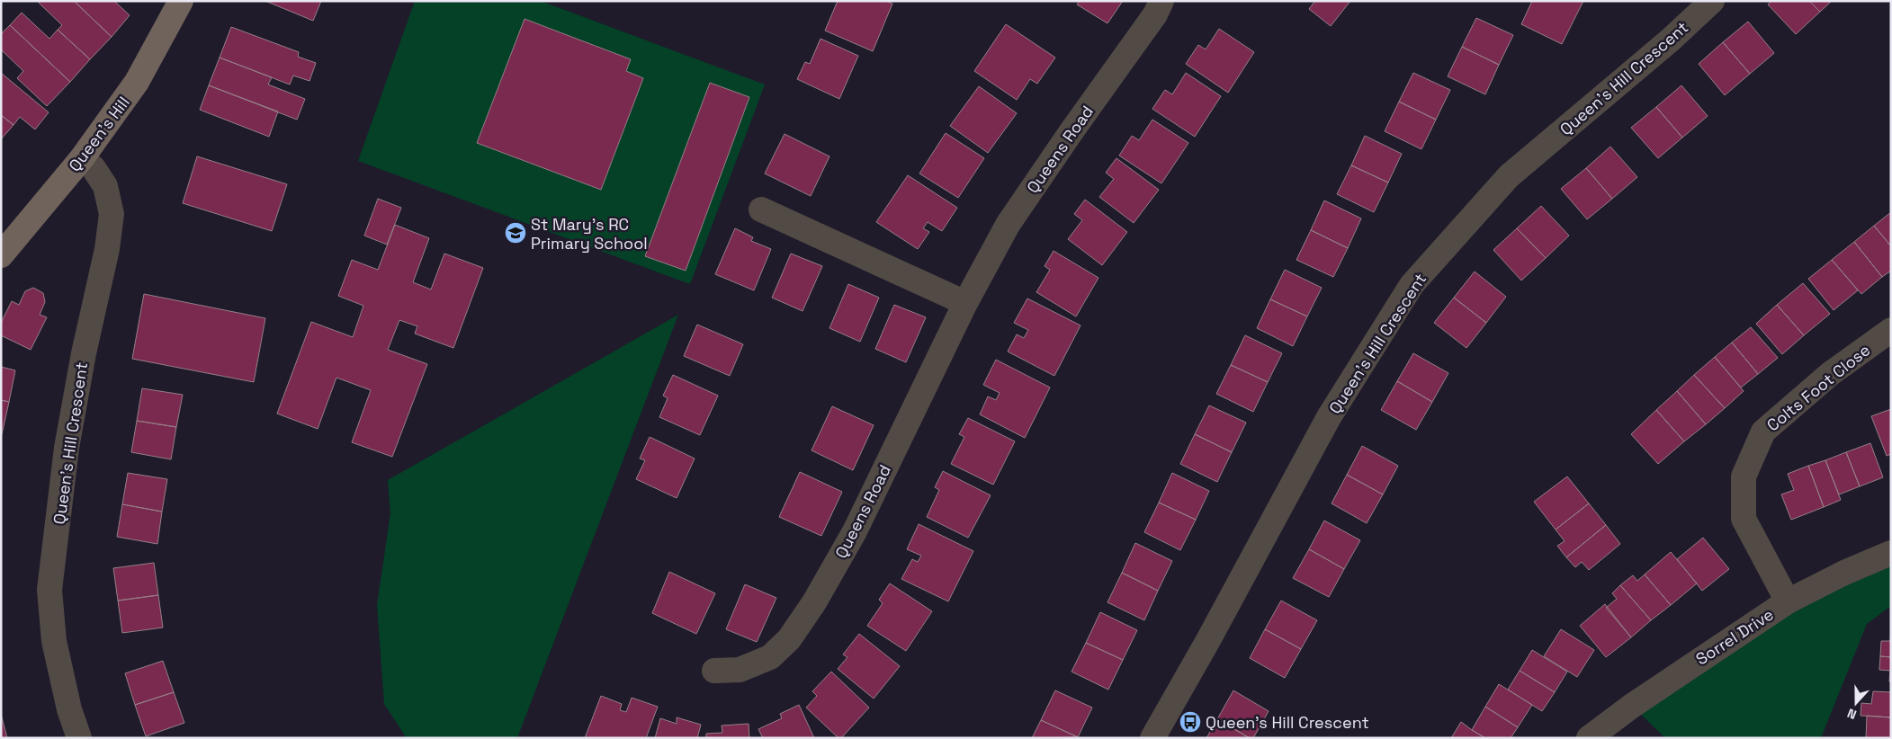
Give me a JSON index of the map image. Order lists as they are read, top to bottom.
{
  "streets": {
    "main road": ["Queen's Hill"],
    "street": [
      "Queen's Hill Crescent",
      "Queens Road",
      "Colts Foot Close",
      "Sorrel Drive"
    ]
  },
  "crossings": [
    ["Queen's Hill Crescent", "Queen's Hill"],
    ["Colts Foot Close", "Sorrel Drive"]
  ],
  "places": {
    "school or university": ["St Mary's RC Primary School"],
    "bus stop": ["Queen's Hill Crescent"]
  },
  "north": "bottom"
}
